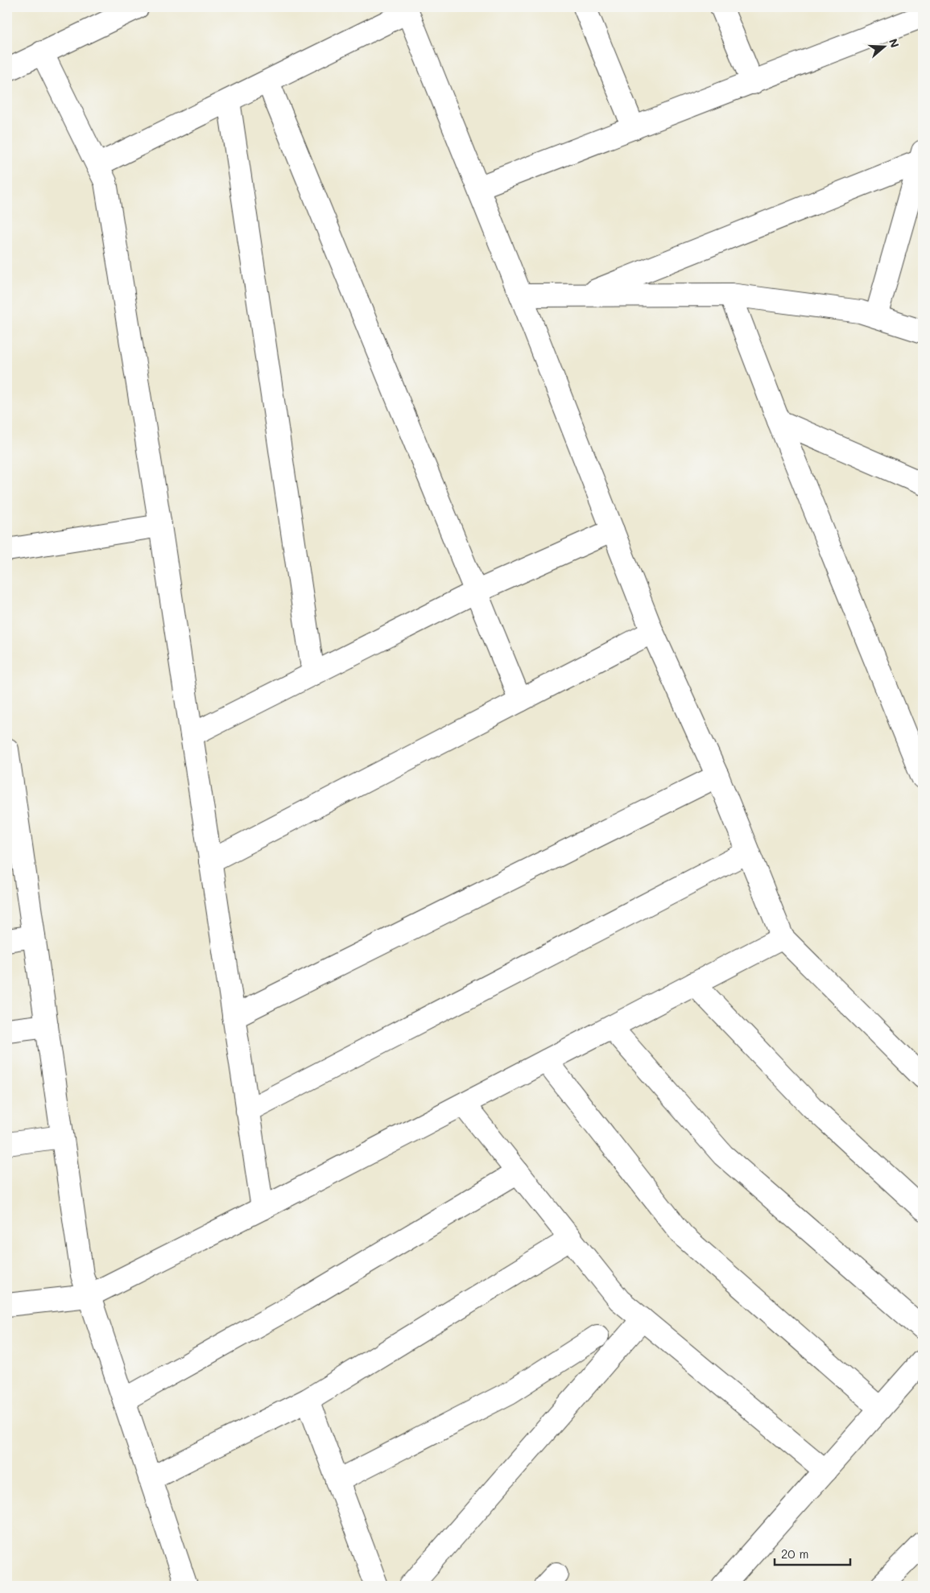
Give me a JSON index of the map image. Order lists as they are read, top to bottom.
{
  "scale_bar": "20 m",
  "north": "right"
}
